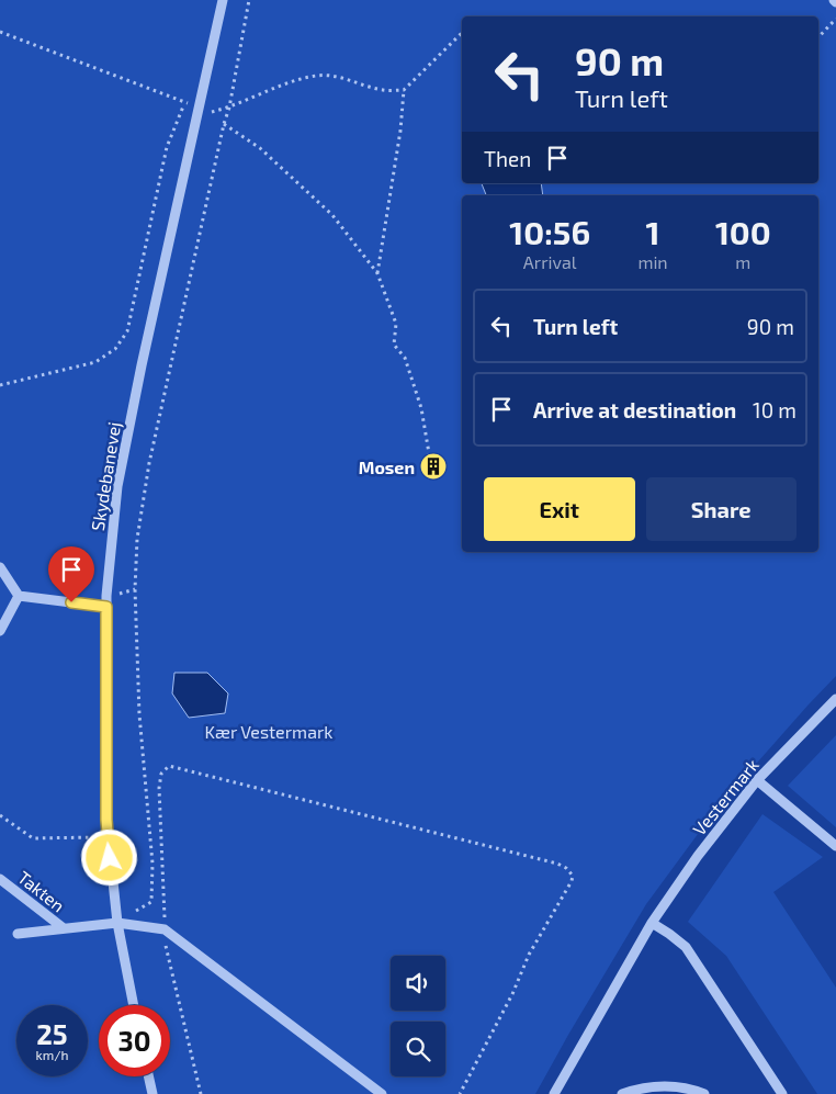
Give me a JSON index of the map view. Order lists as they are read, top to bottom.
{
  "streets": {
    "street": ["Skydebanevej", "Vestermark", "Takten"]
  },
  "parks": ["Kær Vestermark"],
  "places": {
    "building": ["Mosen"]
  },
  "page": {
    "turn": ["90 m", "Turn left"],
    "then": "Then",
    "eta": [
      "10:56",
      "Arrival",
      "1",
      "min",
      "100",
      "m"
    ],
    "list": [
      {
        "name": "Turn left",
        "value": "90 m"
      },
      {
        "name": "Arrive at destination",
        "value": "10 m"
      }
    ],
    "buttons": ["Exit", "Share"],
    "speed": "25 km/h",
    "limit": "30"
  }
}
